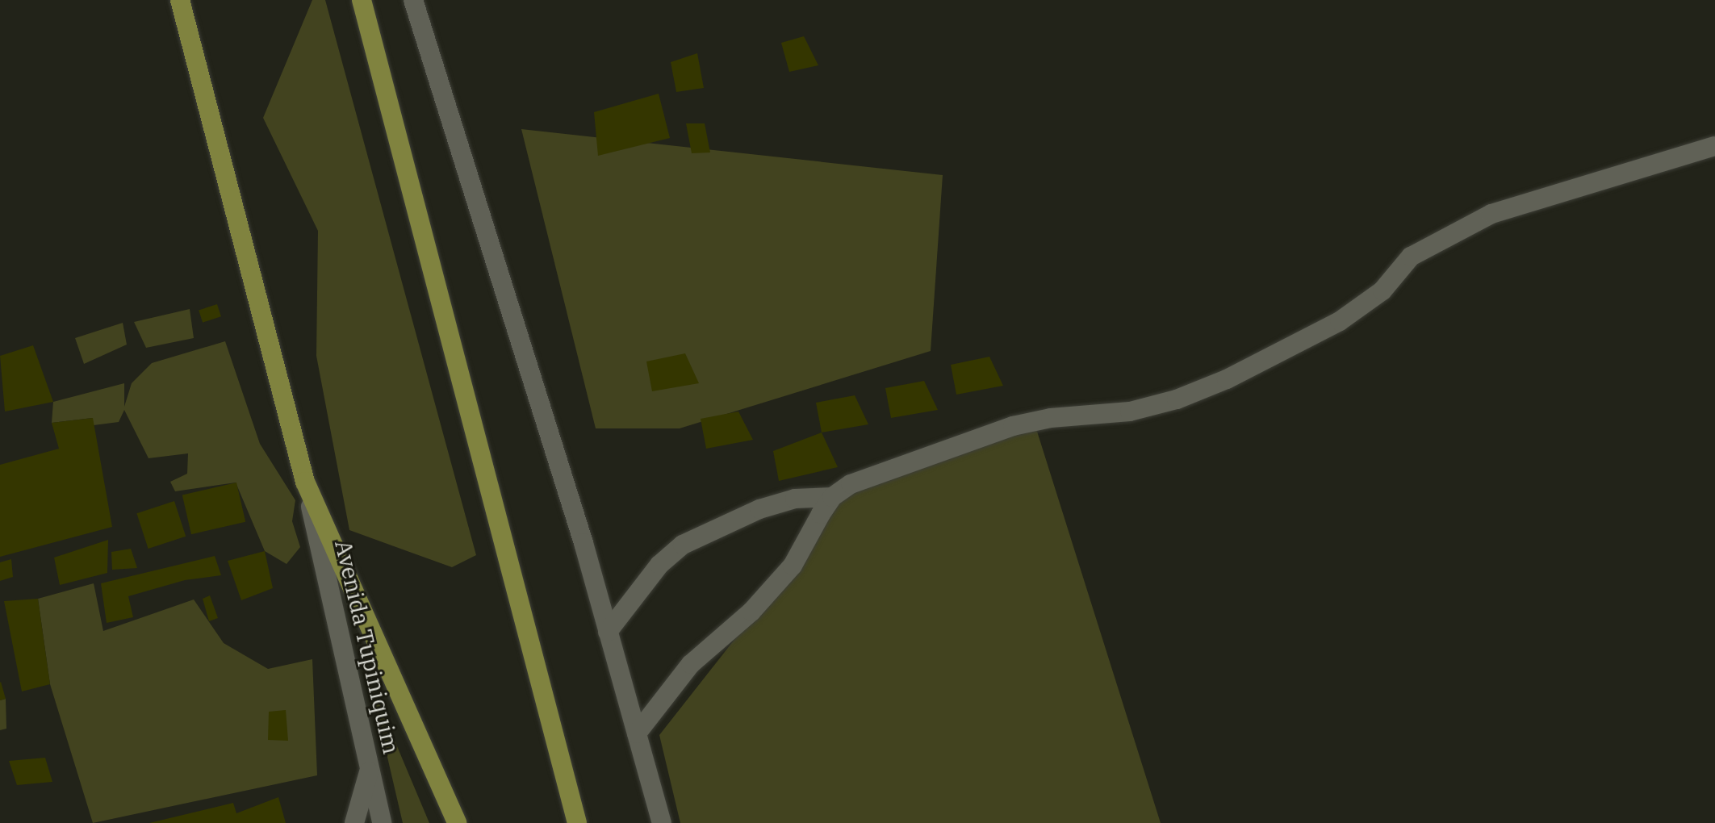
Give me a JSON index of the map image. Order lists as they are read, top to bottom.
{
  "streets": {
    "street": ["Avenida Tupiniquim"]
  }
}
